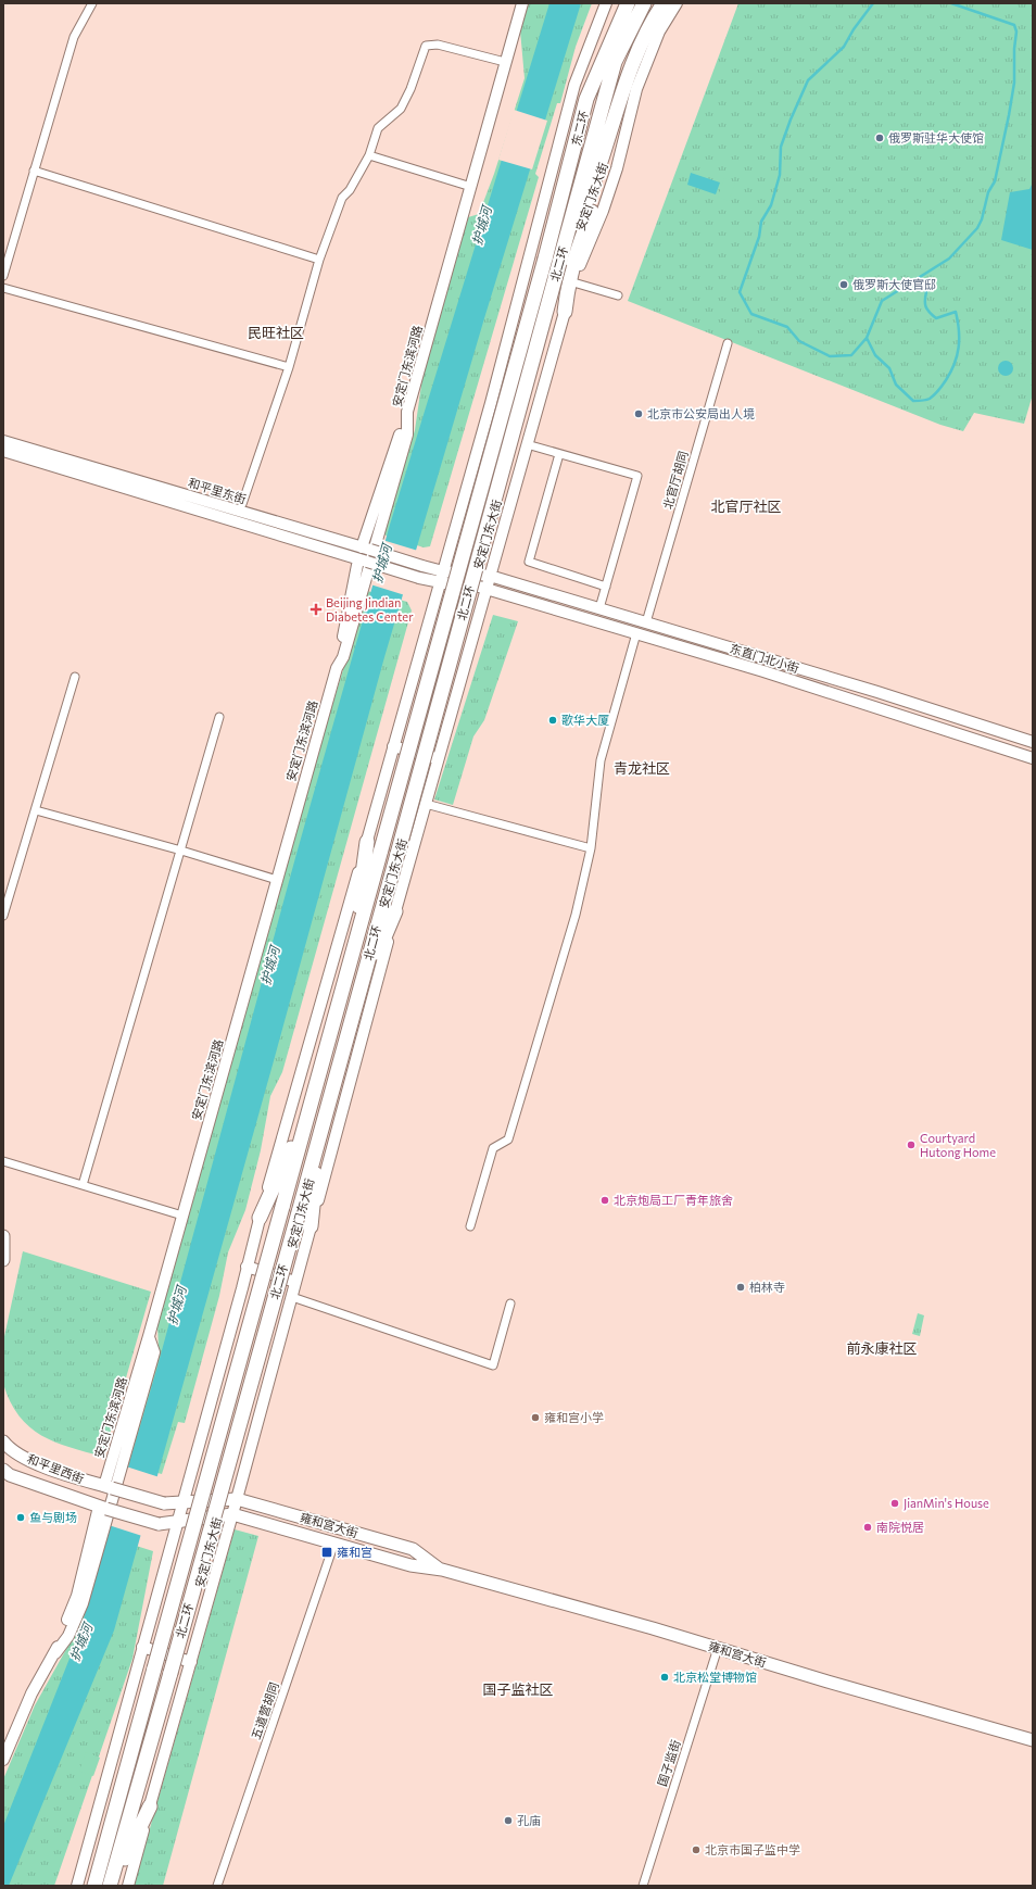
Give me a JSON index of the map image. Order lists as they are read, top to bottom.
{
  "streets": {
    "highway": ["东二环", "北二环"],
    "main road": ["和平里西街", "雍和宫大街"],
    "street": [
      "安定门东大街",
      "安定门东滨河路",
      "北官厅胡同",
      "和平里东街",
      "东直门北小街",
      "五道营胡同",
      "国子监街"
    ]
  },
  "crossings": [
    ["东二环", "北二环"],
    ["安定门东大街", "东直门北小街"],
    ["安定门东大街", "雍和宫大街"],
    ["安定门东滨河路", "和平里西街"],
    ["北官厅胡同", "东直门北小街"],
    ["和平里东街", "东直门北小街"],
    ["和平里西街", "雍和宫大街"],
    ["雍和宫大街", "五道营胡同"],
    ["雍和宫大街", "国子监街"]
  ],
  "districts": [
    "民旺社区",
    "北官厅社区",
    "青龙社区",
    "前永康社区",
    "国子监社区"
  ],
  "water": ["护城河"],
  "places": {
    "other": [
      "俄罗斯驻华大使馆",
      "俄罗斯大使官邸",
      "北京市公安局出人境",
      "歌华大厦",
      "Courtyard Hutong Home",
      "北京炮局工厂青年旅舍",
      "柏林寺",
      "雍和宫小学",
      "JianMin's House",
      "鱼与剧场",
      "南院悦居",
      "北京松堂博物馆",
      "孔庙",
      "北京市国子监中学"
    ],
    "health": ["Beijing Jindian Diabetes Center"],
    "transit": ["雍和宫"]
  }
}
